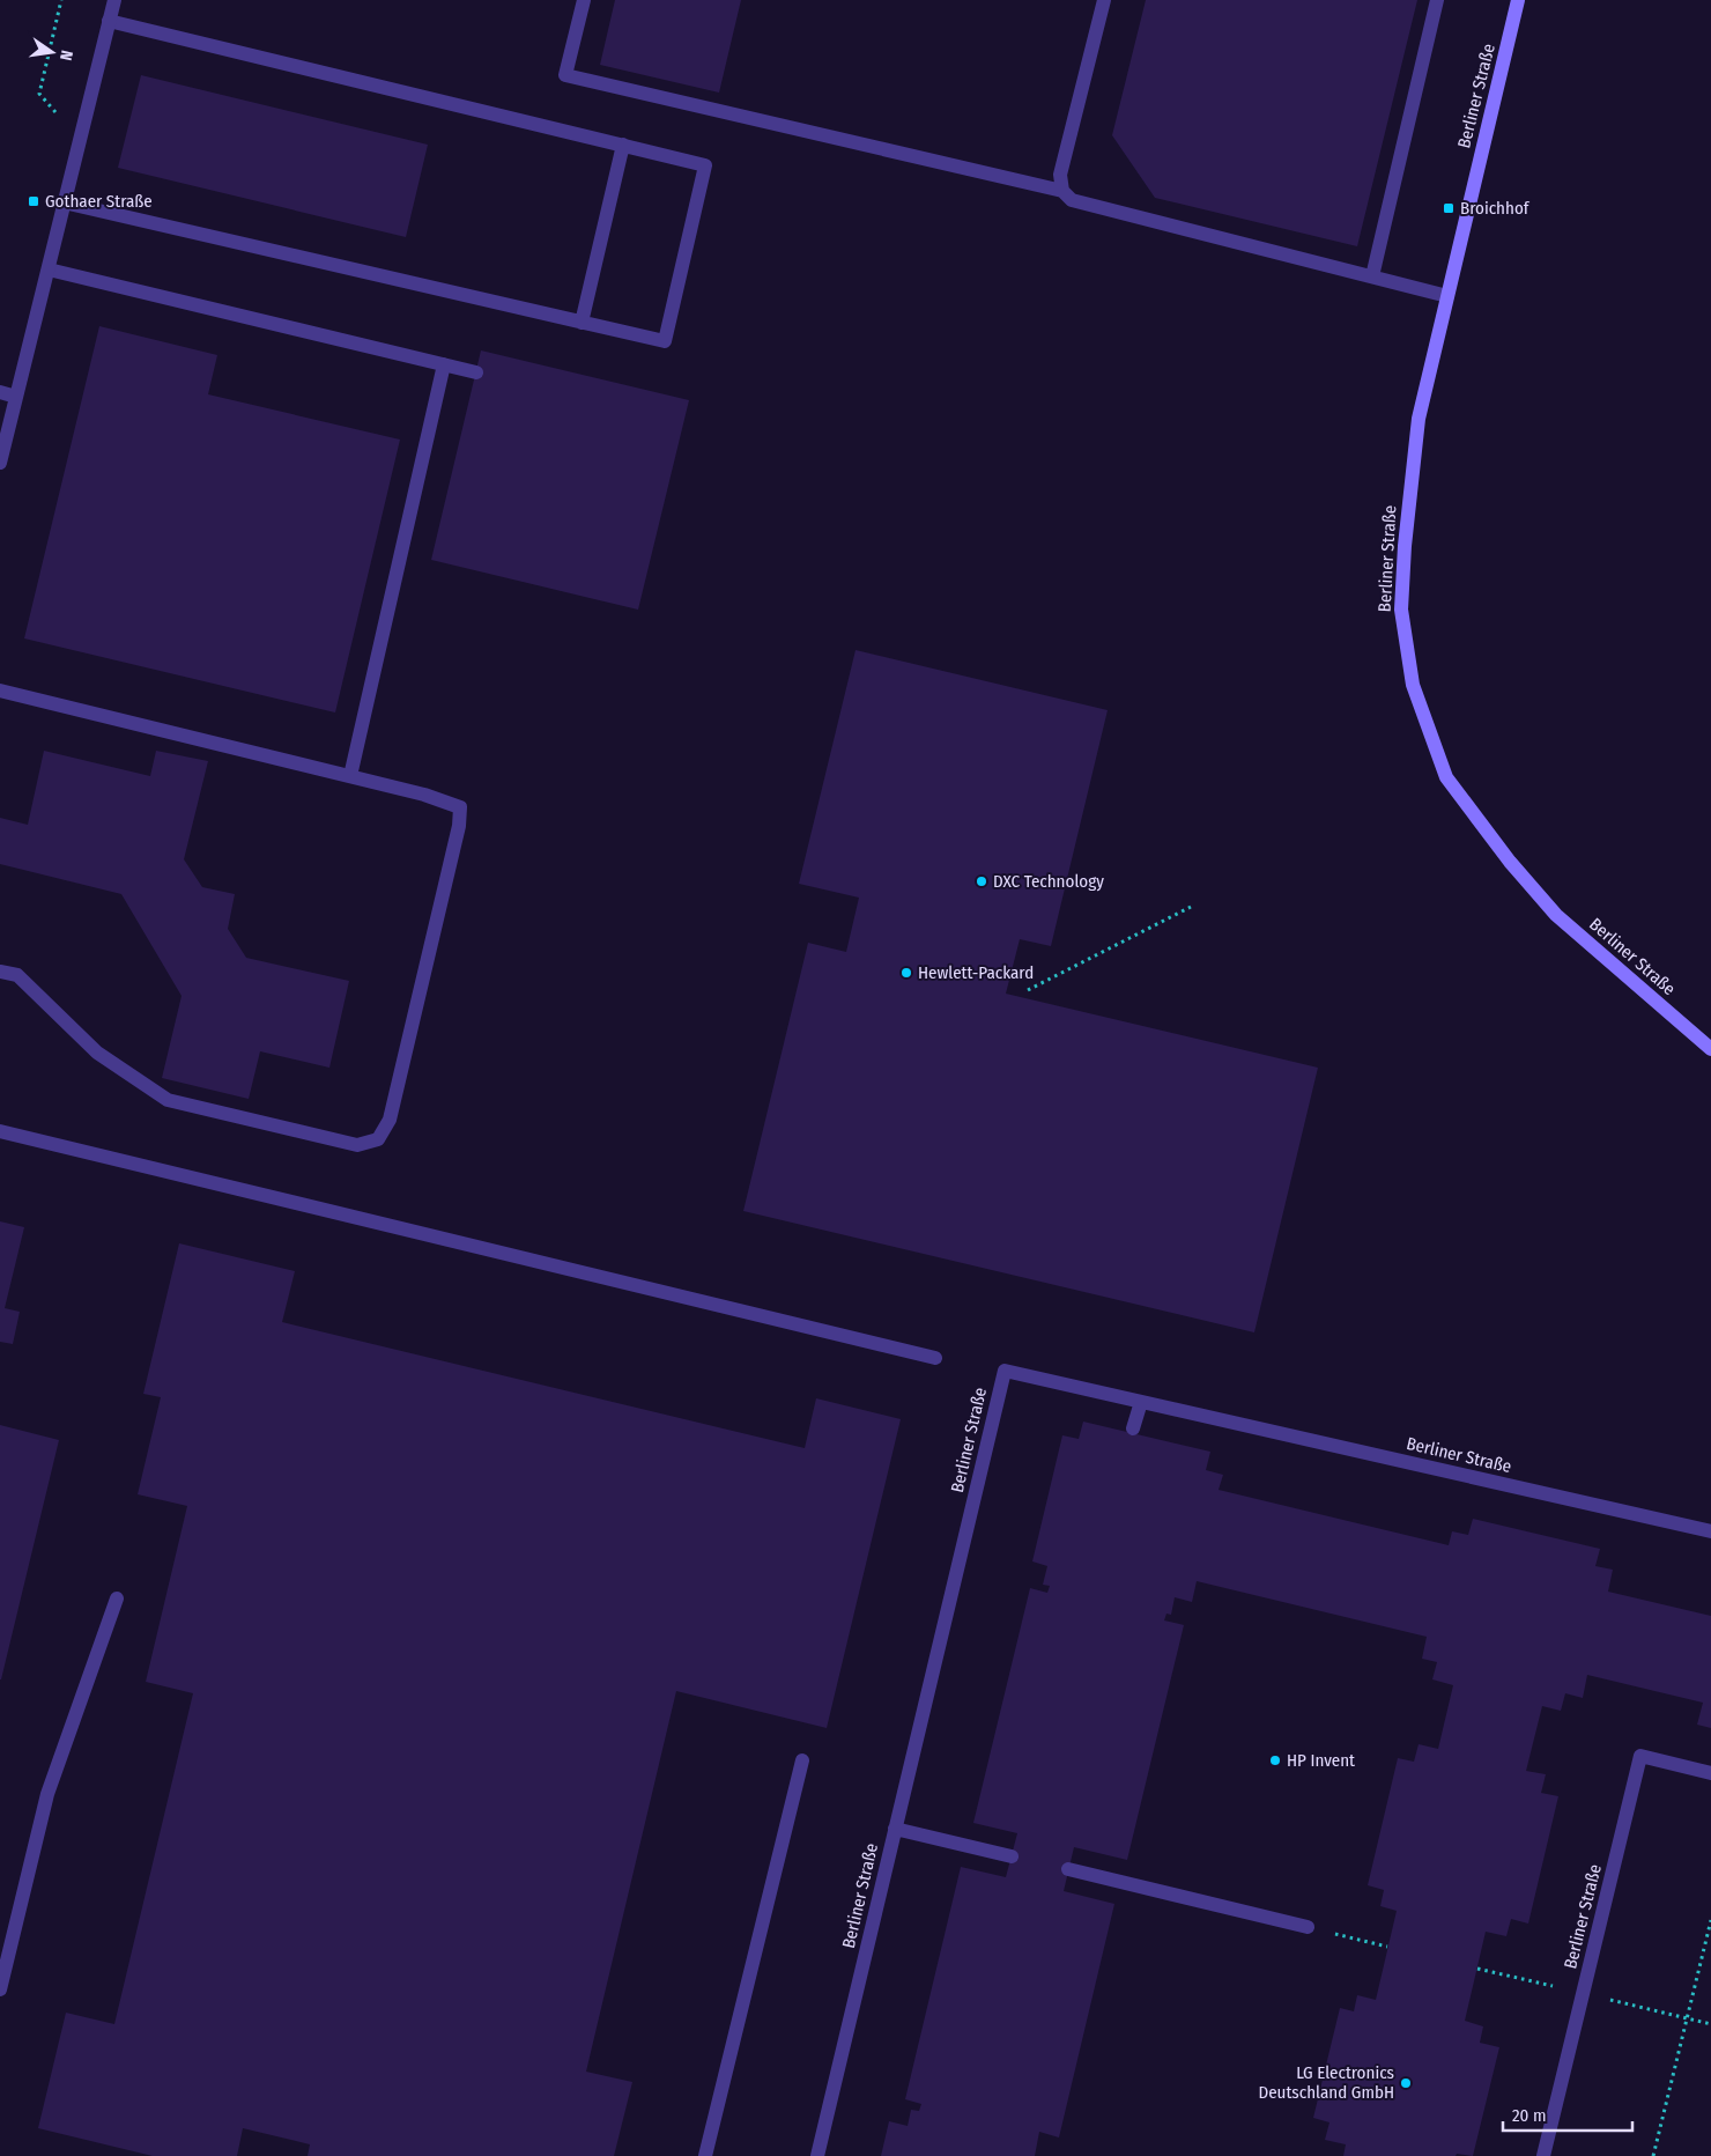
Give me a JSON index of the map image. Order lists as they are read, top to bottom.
{
  "streets": {
    "street": ["Berliner Straße"]
  },
  "places": {
    "transit": ["Gothaer Straße", "Broichhof"],
    "other": [
      "DXC Technology",
      "Hewlett-Packard",
      "HP Invent",
      "LG Electronics Deutschland GmbH"
    ]
  },
  "scale_bar": "20 m",
  "north": "right"
}
